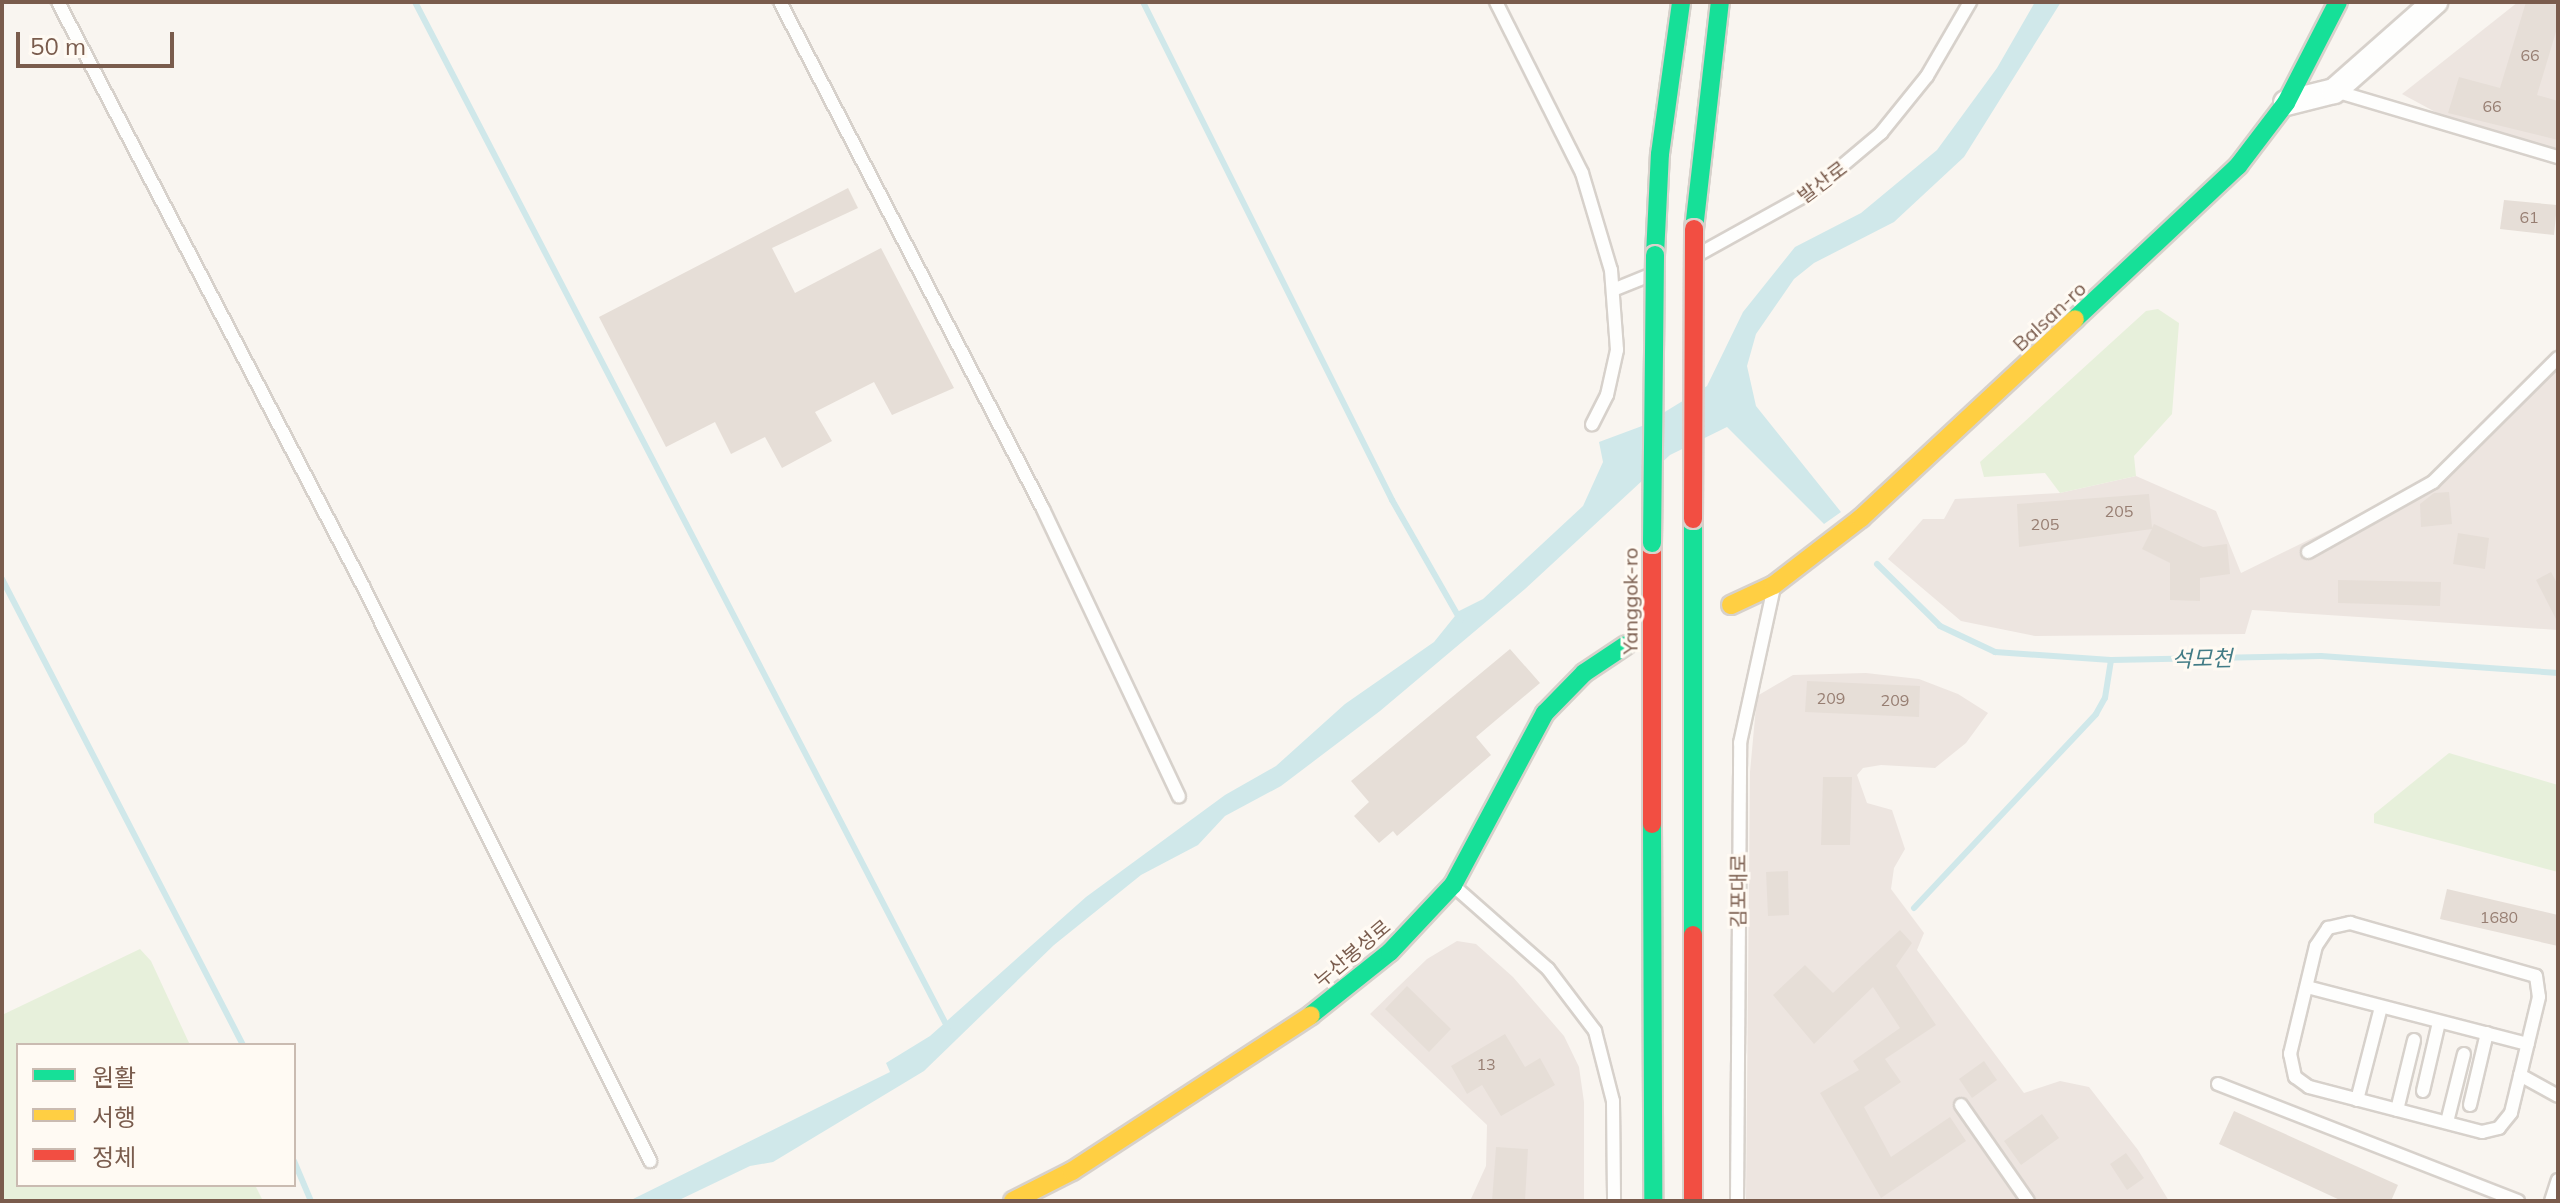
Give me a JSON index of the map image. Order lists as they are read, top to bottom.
{
  "streets": {
    "main road": ["Balsan-ro", "Yanggok-ro", "누산봉성로"],
    "lane": ["발산로", "김포대로"]
  },
  "crossings": [
    ["Balsan-ro", "김포대로"]
  ],
  "water": ["석모천"],
  "house_numbers": [
    "66",
    "66",
    "61",
    "205",
    "205",
    "209",
    "209",
    "1680",
    "13"
  ],
  "legend": ["원활", "서행", "정체"],
  "scale_bar": "50 m"
}
